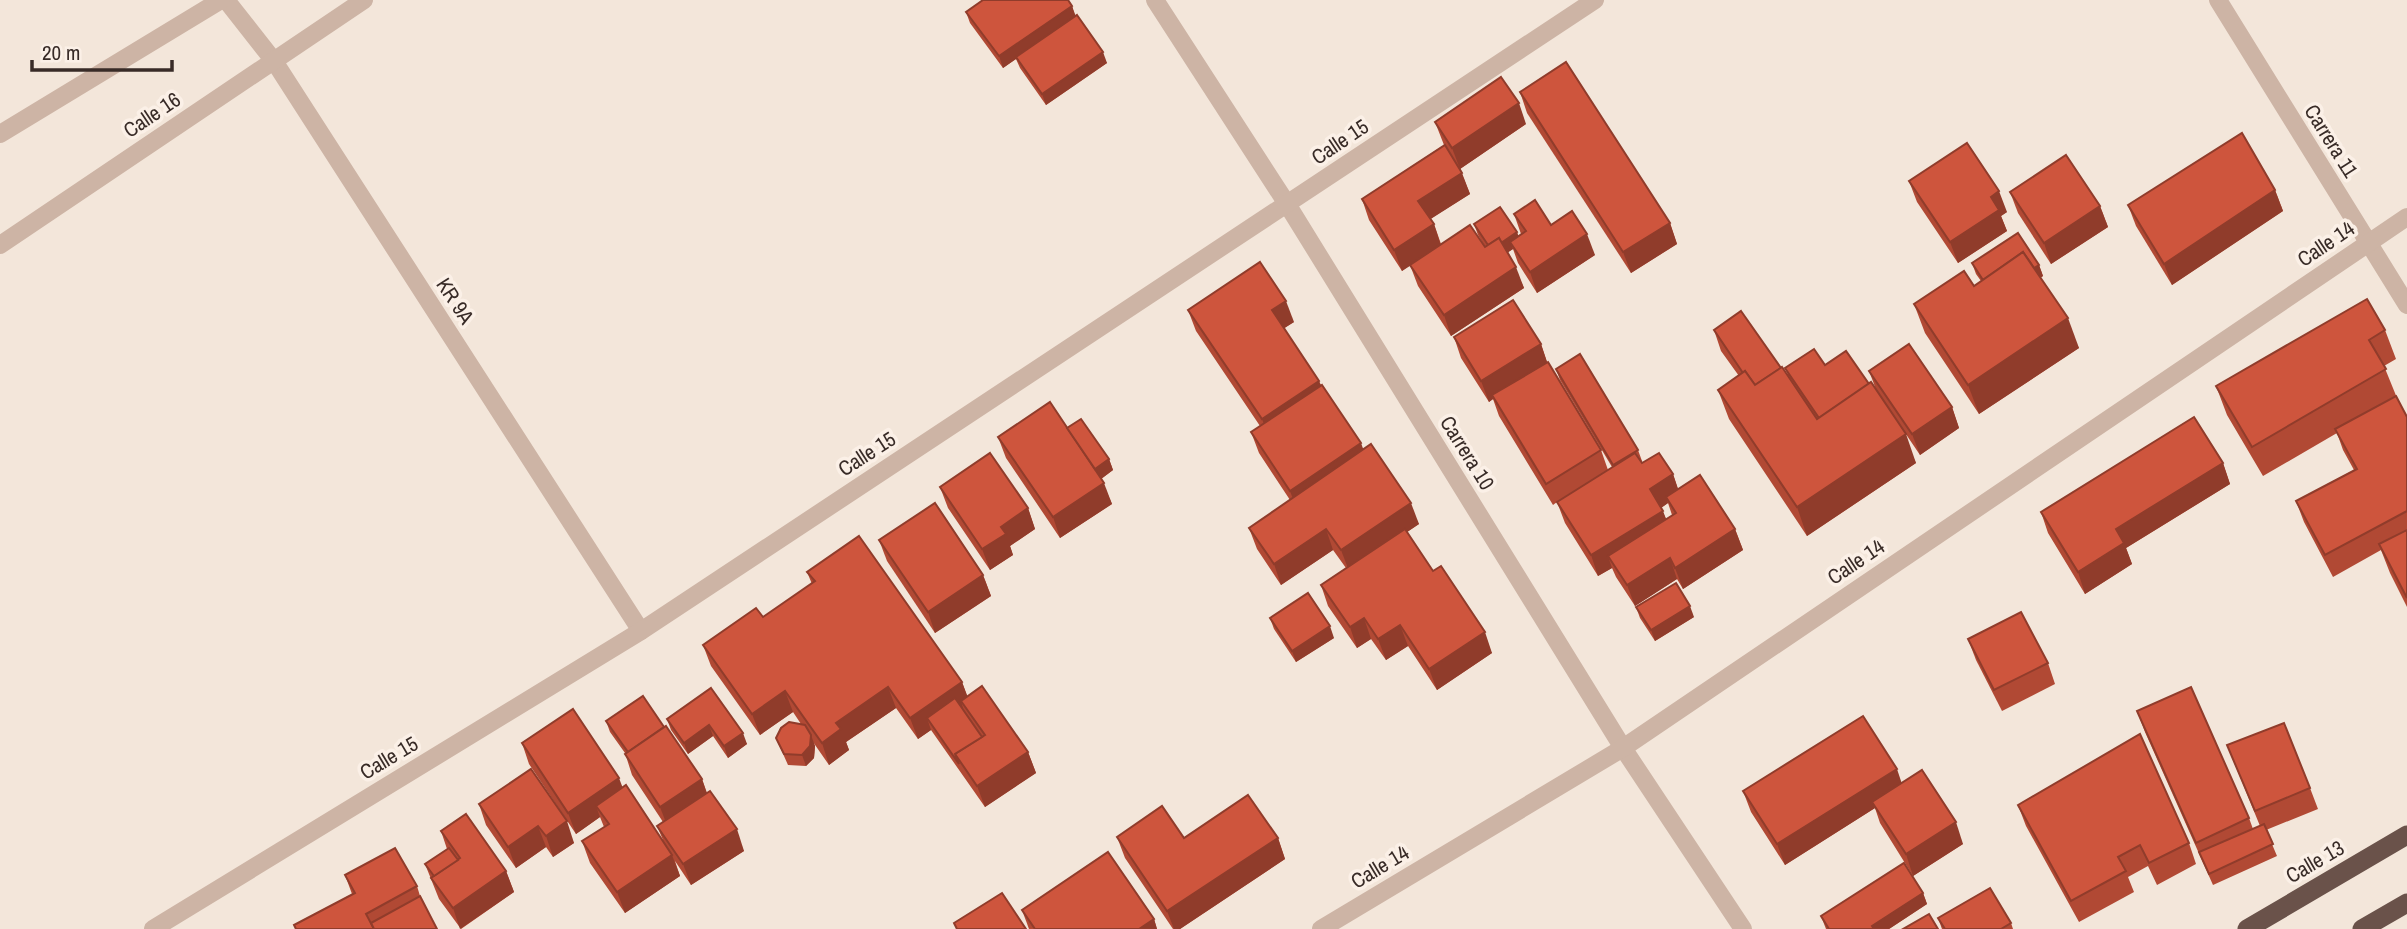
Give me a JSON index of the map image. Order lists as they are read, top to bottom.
{
  "streets": {
    "highway": ["Calle 13"],
    "street": [
      "Calle 16",
      "Carrera 11",
      "Calle 15",
      "Calle 14",
      "KR 9A",
      "Carrera 10"
    ]
  },
  "crossings": [
    ["Calle 16", "KR 9A"],
    ["Carrera 11", "Calle 14"],
    ["Calle 15", "KR 9A"],
    ["Calle 15", "Carrera 10"],
    ["Calle 14", "Carrera 10"]
  ],
  "scale_bar": "20 m"
}
